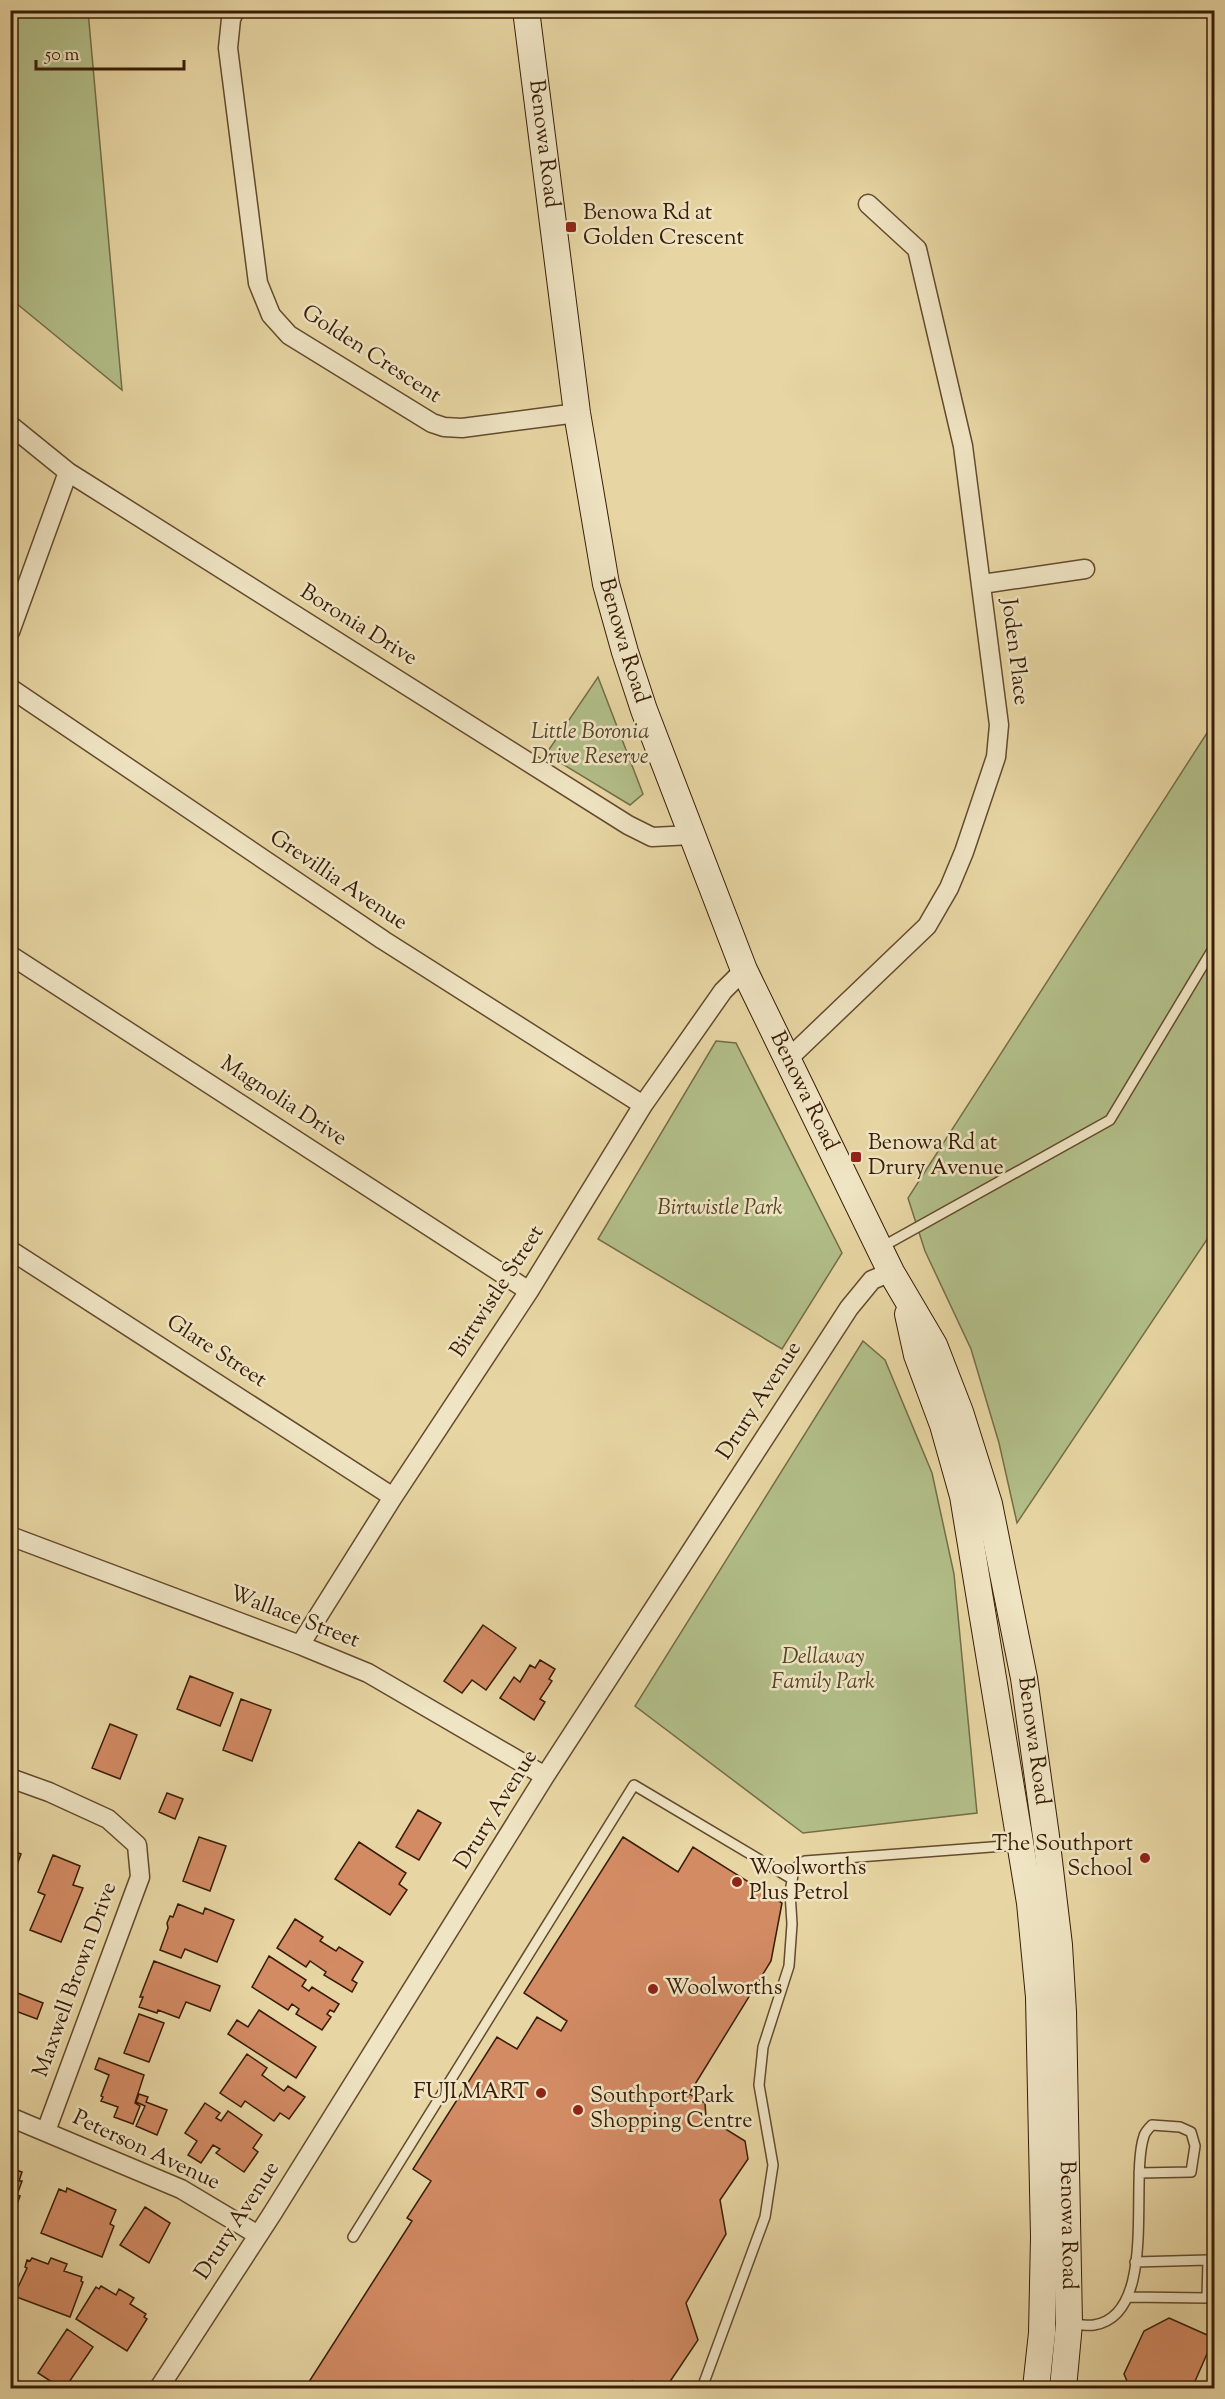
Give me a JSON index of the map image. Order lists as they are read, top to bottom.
{
  "streets": {
    "main road": ["Benowa Road"],
    "street": [
      "Golden Crescent",
      "Boronia Drive",
      "Joden Place",
      "Grevillia Avenue",
      "Magnolia Drive",
      "Birtwistle Street",
      "Glare Street",
      "Drury Avenue",
      "Wallace Street",
      "Maxwell Brown Drive",
      "Peterson Avenue"
    ]
  },
  "crossings": [
    ["Benowa Road", "Golden Crescent"],
    ["Benowa Road", "Boronia Drive"],
    ["Benowa Road", "Joden Place"],
    ["Benowa Road", "Birtwistle Street"],
    ["Benowa Road", "Drury Avenue"],
    ["Grevillia Avenue", "Birtwistle Street"],
    ["Magnolia Drive", "Birtwistle Street"],
    ["Birtwistle Street", "Glare Street"],
    ["Birtwistle Street", "Wallace Street"],
    ["Drury Avenue", "Wallace Street"],
    ["Drury Avenue", "Peterson Avenue"],
    ["Maxwell Brown Drive", "Peterson Avenue"]
  ],
  "parks": ["Little Boronia Drive Reserve", "Birtwistle Park", "Dellaway Family Park"],
  "places": {
    "transit": ["Benowa Rd at Golden Crescent", "Benowa Rd at Drury Avenue"],
    "other": [
      "The Southport School",
      "Woolworths Plus Petrol",
      "Woolworths",
      "FUJI MART",
      "Southport Park Shopping Centre"
    ]
  },
  "scale_bar": "50 m"
}
